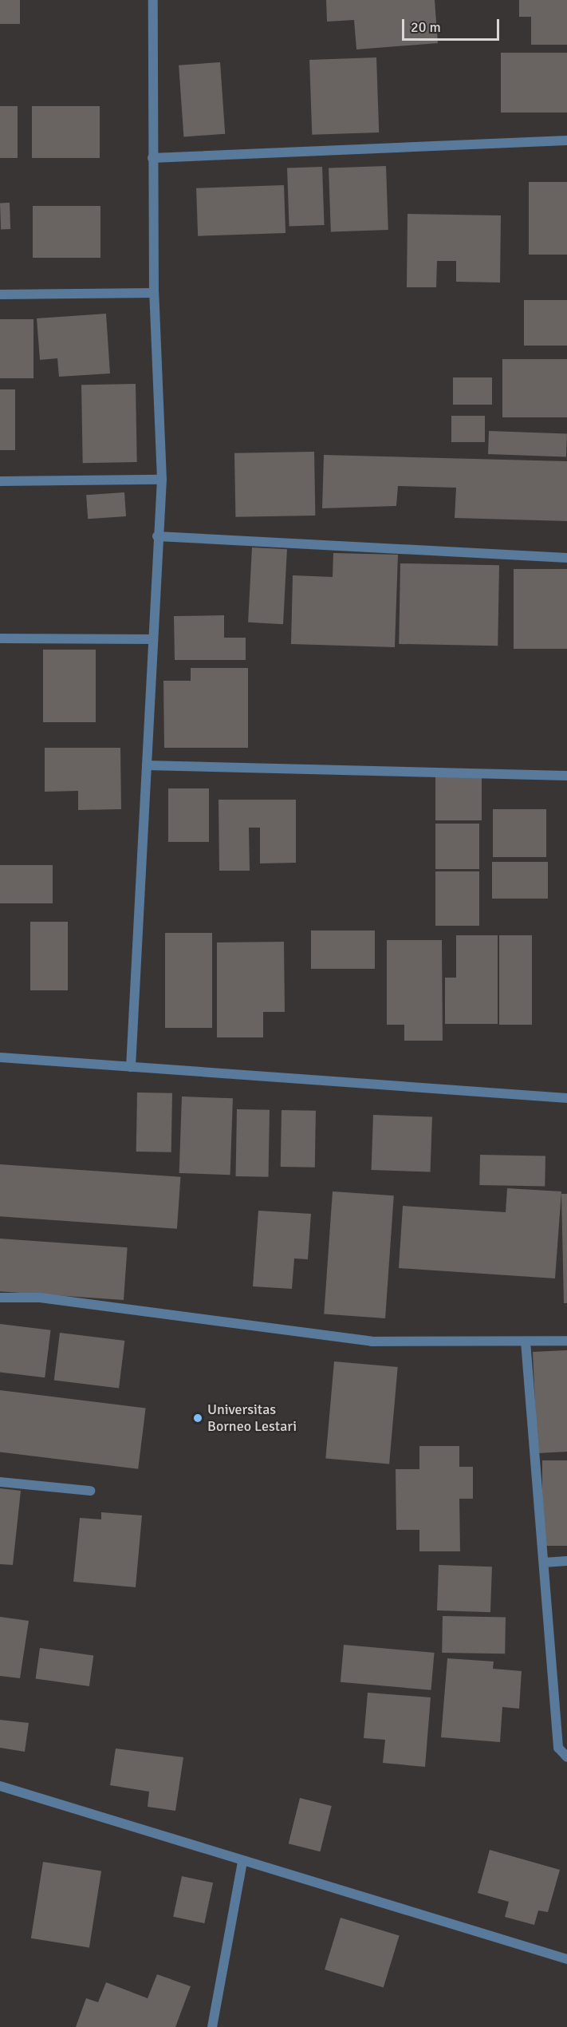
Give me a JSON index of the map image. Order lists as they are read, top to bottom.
{
  "places": ["Universitas Borneo Lestari"],
  "scale_bar": "20 m"
}
